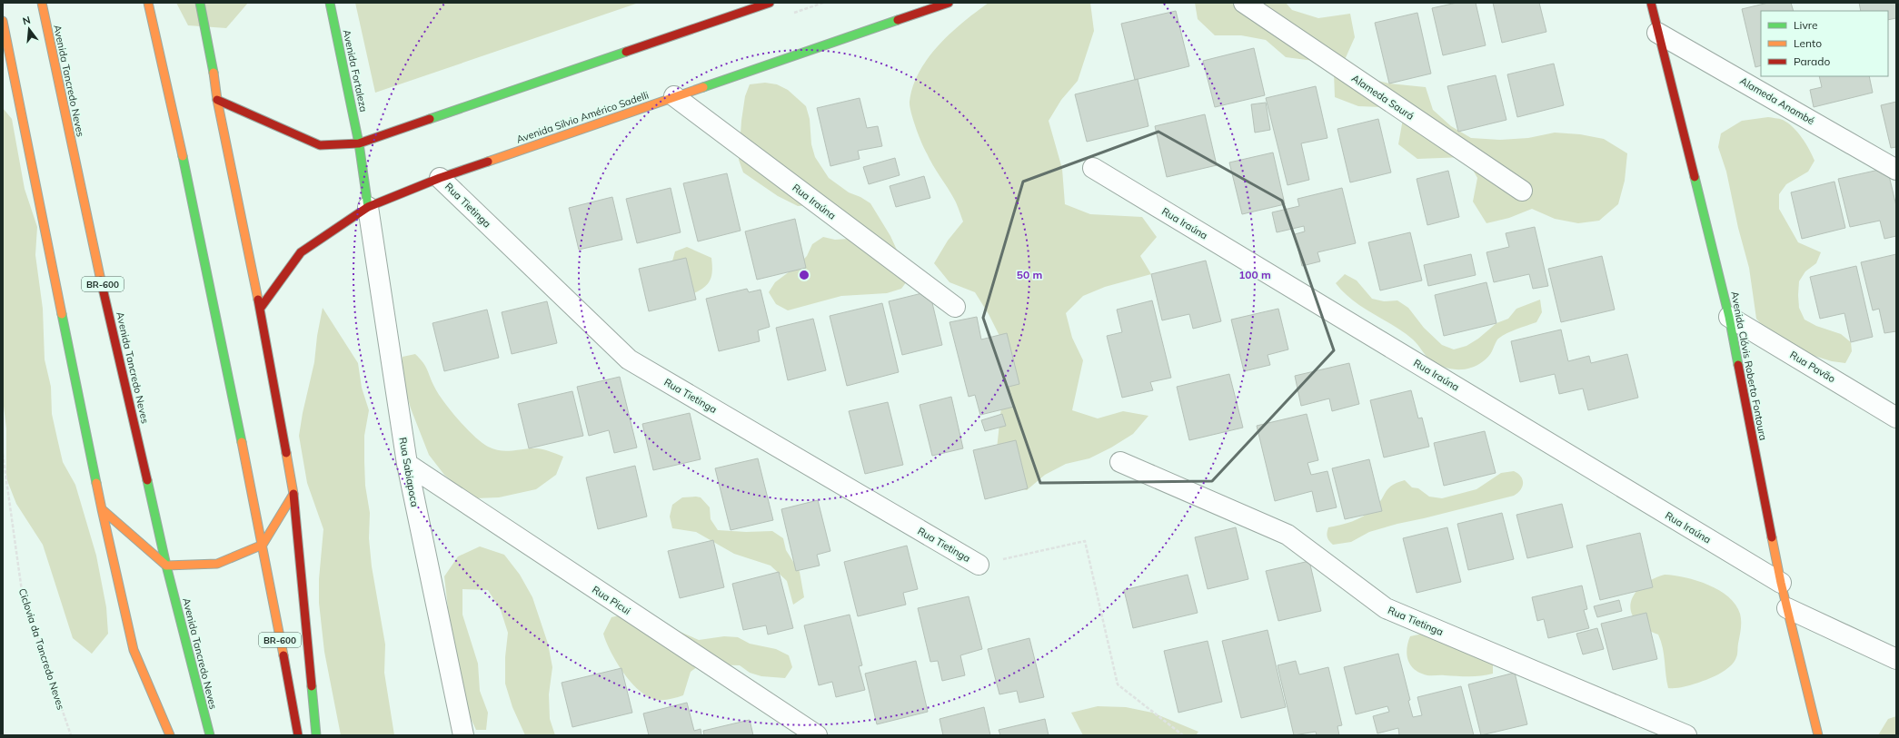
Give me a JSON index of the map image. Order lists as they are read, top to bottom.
{
  "streets": {
    "main road": [
      "Avenida Fortaleza",
      "Avenida Tancredo Neves",
      "Avenida Silvio Américo Sadelli",
      "BR-600",
      "Avenida Clóvis Roberto Fontoura"
    ],
    "street": [
      "Alameda Saurá",
      "Alameda Anambé",
      "Rua Iraúna",
      "Rua Tietinga",
      "Rua Pavão",
      "Rua Sabiapoca",
      "Rua Picui"
    ],
    "path": ["Ciclovia da Tancredo Neves"]
  },
  "crossings": [
    ["Avenida Fortaleza", "Avenida Silvio Américo Sadelli"],
    ["Avenida Fortaleza", "Rua Sabiapoca"],
    ["Alameda Anambé", "Avenida Clóvis Roberto Fontoura"],
    ["Avenida Silvio Américo Sadelli", "Rua Iraúna"],
    ["Avenida Silvio Américo Sadelli", "Rua Tietinga"],
    ["Avenida Silvio Américo Sadelli", "Rua Sabiapoca"],
    ["Rua Iraúna", "Avenida Clóvis Roberto Fontoura"],
    ["Avenida Clóvis Roberto Fontoura", "Rua Pavão"],
    ["Rua Sabiapoca", "Rua Picui"]
  ],
  "legend": ["Livre", "Lento", "Parado"],
  "north": "top",
  "rings": ["50 m", "100 m"]
}
